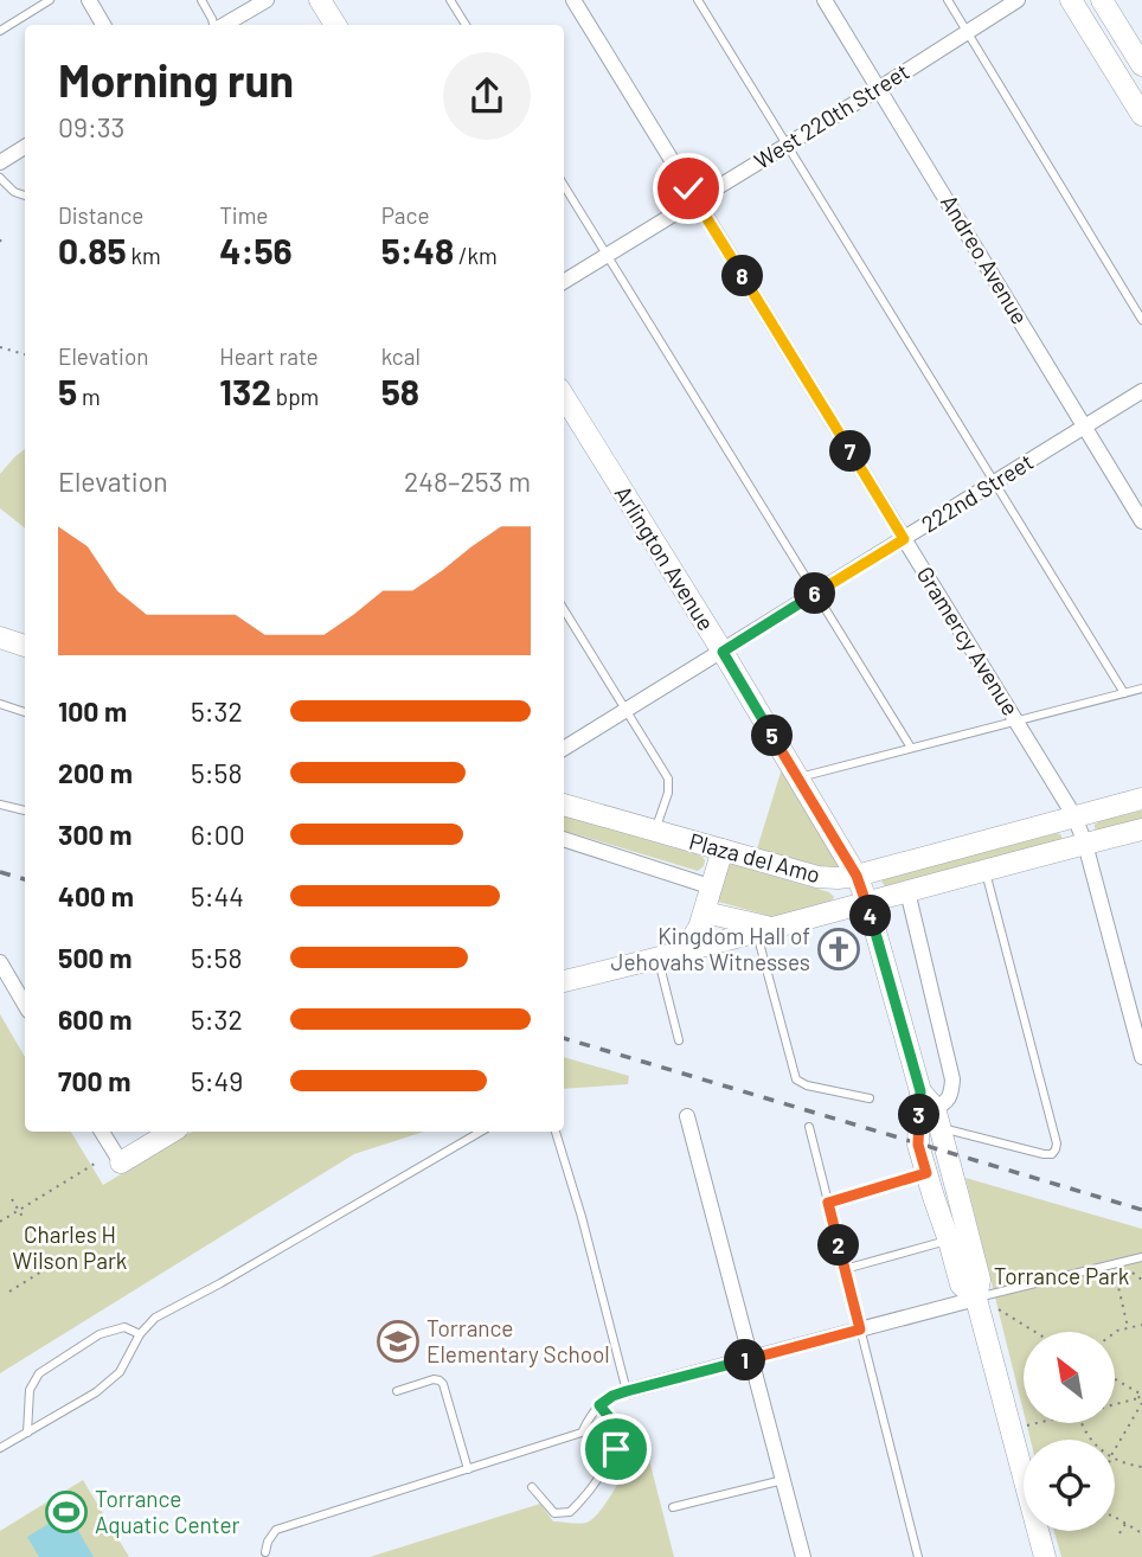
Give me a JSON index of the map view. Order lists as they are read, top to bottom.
{
  "streets": {
    "main road": ["Arlington Avenue", "Plaza del Amo"],
    "street": [
      "West 220th Street",
      "Andreo Avenue",
      "222nd Street",
      "Gramercy Avenue"
    ]
  },
  "crossings": [
    ["West 220th Street", "Andreo Avenue"],
    ["West 220th Street", "Gramercy Avenue"],
    ["Andreo Avenue", "222nd Street"],
    ["222nd Street", "Arlington Avenue"],
    ["222nd Street", "Gramercy Avenue"],
    ["Arlington Avenue", "Plaza del Amo"],
    ["Gramercy Avenue", "Plaza del Amo"]
  ],
  "parks": ["Charles H Wilson Park", "Torrance Park"],
  "places": {
    "church": ["Kingdom Hall of Jehovahs Witnesses"],
    "school or university": ["Torrance Elementary School"],
    "sports": ["Torrance Aquatic Center"]
  },
  "north": "top left",
  "page": {
    "heading": ["Morning run", "09:33"],
    "stats": [
      ["Distance", "0.85 km"],
      ["Time", "4:56"],
      ["Pace", "5:48 /km"],
      ["Elevation", "5 m"],
      ["Heart rate", "132 bpm"],
      ["kcal", "58"]
    ],
    "pins": [
      "8",
      "7",
      "6",
      "5",
      "4",
      "3",
      "2",
      "1"
    ],
    "chart": ["Elevation", "248–253 m"],
    "list": [
      {
        "name": "100 m",
        "note": "5:32"
      },
      {
        "name": "200 m",
        "note": "5:58"
      },
      {
        "name": "300 m",
        "note": "6:00"
      },
      {
        "name": "400 m",
        "note": "5:44"
      },
      {
        "name": "500 m",
        "note": "5:58"
      },
      {
        "name": "600 m",
        "note": "5:32"
      },
      {
        "name": "700 m",
        "note": "5:49"
      }
    ]
  }
}
